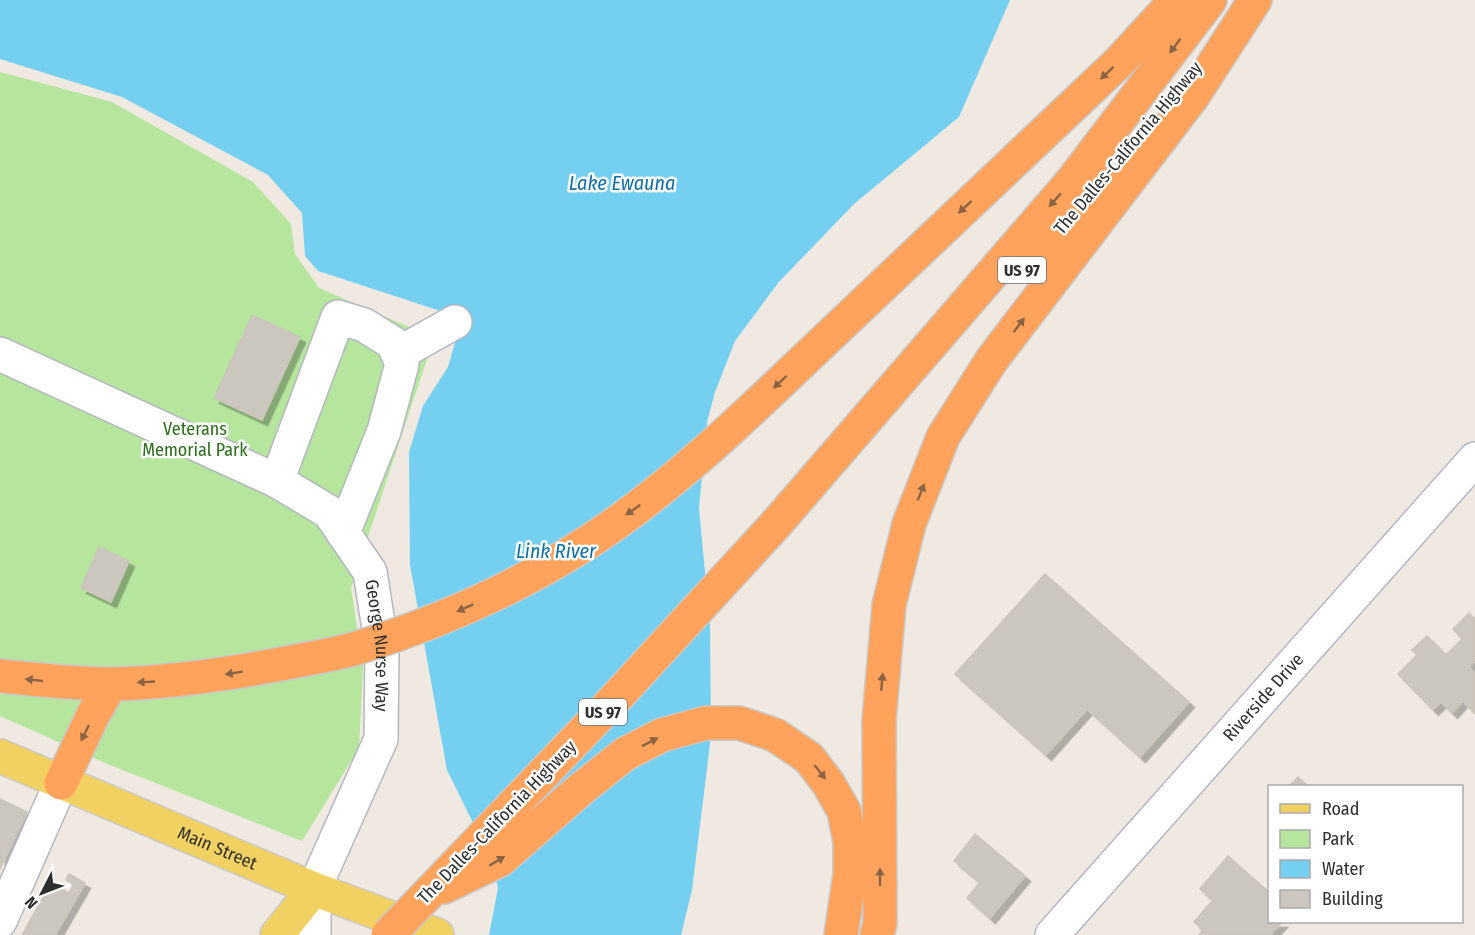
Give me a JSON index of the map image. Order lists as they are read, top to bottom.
{
  "streets": {
    "highway": ["The Dalles-California Highway", "US 97"],
    "main road": ["Main Street"],
    "street": ["George Nurse Way", "Riverside Drive"]
  },
  "crossings": [
    ["George Nurse Way", "Main Street"]
  ],
  "water": ["Lake Ewauna", "Link River"],
  "parks": ["Veterans Memorial Park"],
  "legend": [
    "Road",
    "Park",
    "Water",
    "Building"
  ],
  "north": "bottom left"
}
